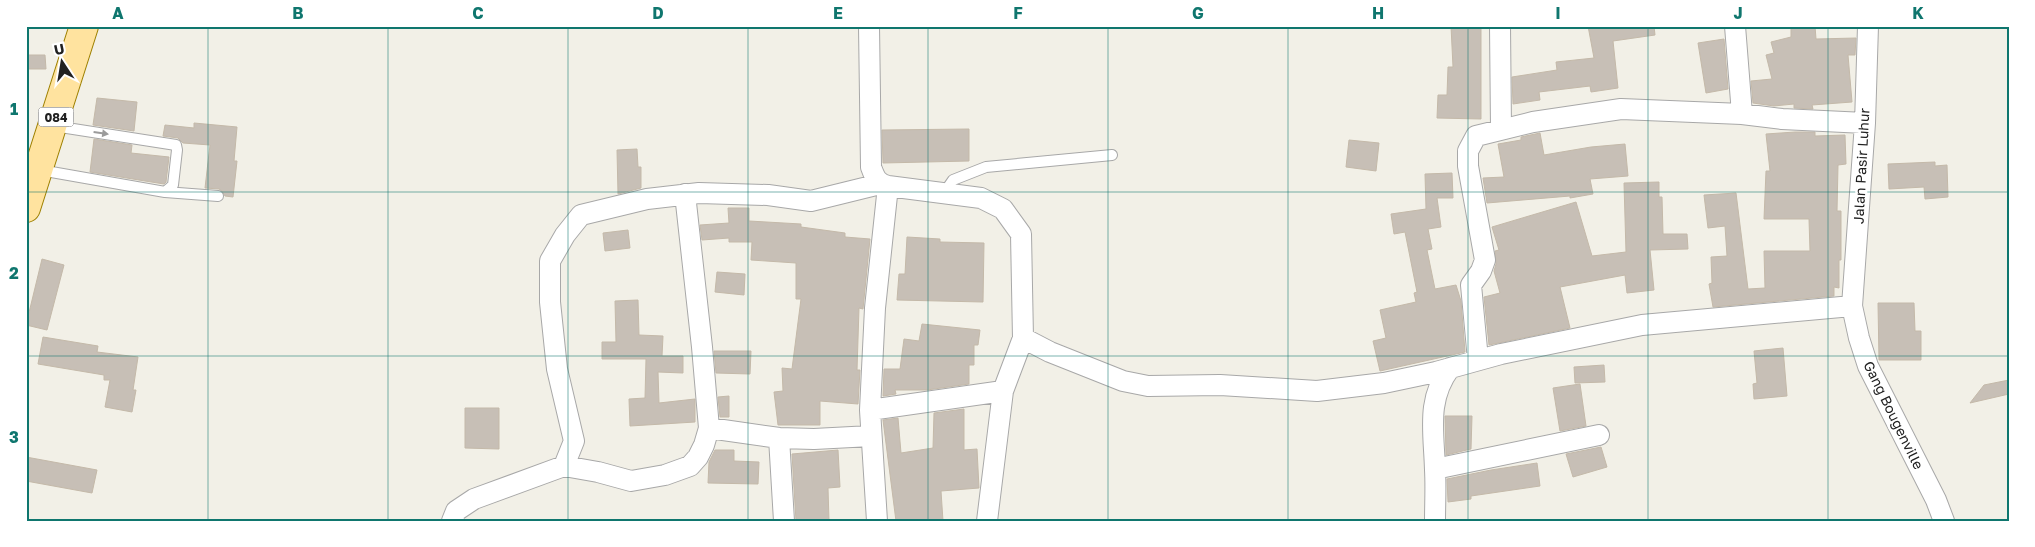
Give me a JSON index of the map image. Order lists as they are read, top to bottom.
{
  "streets": {
    "main road": ["084"],
    "street": ["Jalan Pasir Luhur", "Gang Bougenville"]
  },
  "crossings": [
    ["Jalan Pasir Luhur", "Gang Bougenville"]
  ],
  "north": "top",
  "grid": {
    "columns": [
      "A",
      "B",
      "C",
      "D",
      "E",
      "F",
      "G",
      "H",
      "I",
      "J",
      "K"
    ],
    "rows": ["1", "2", "3"]
  }
}
